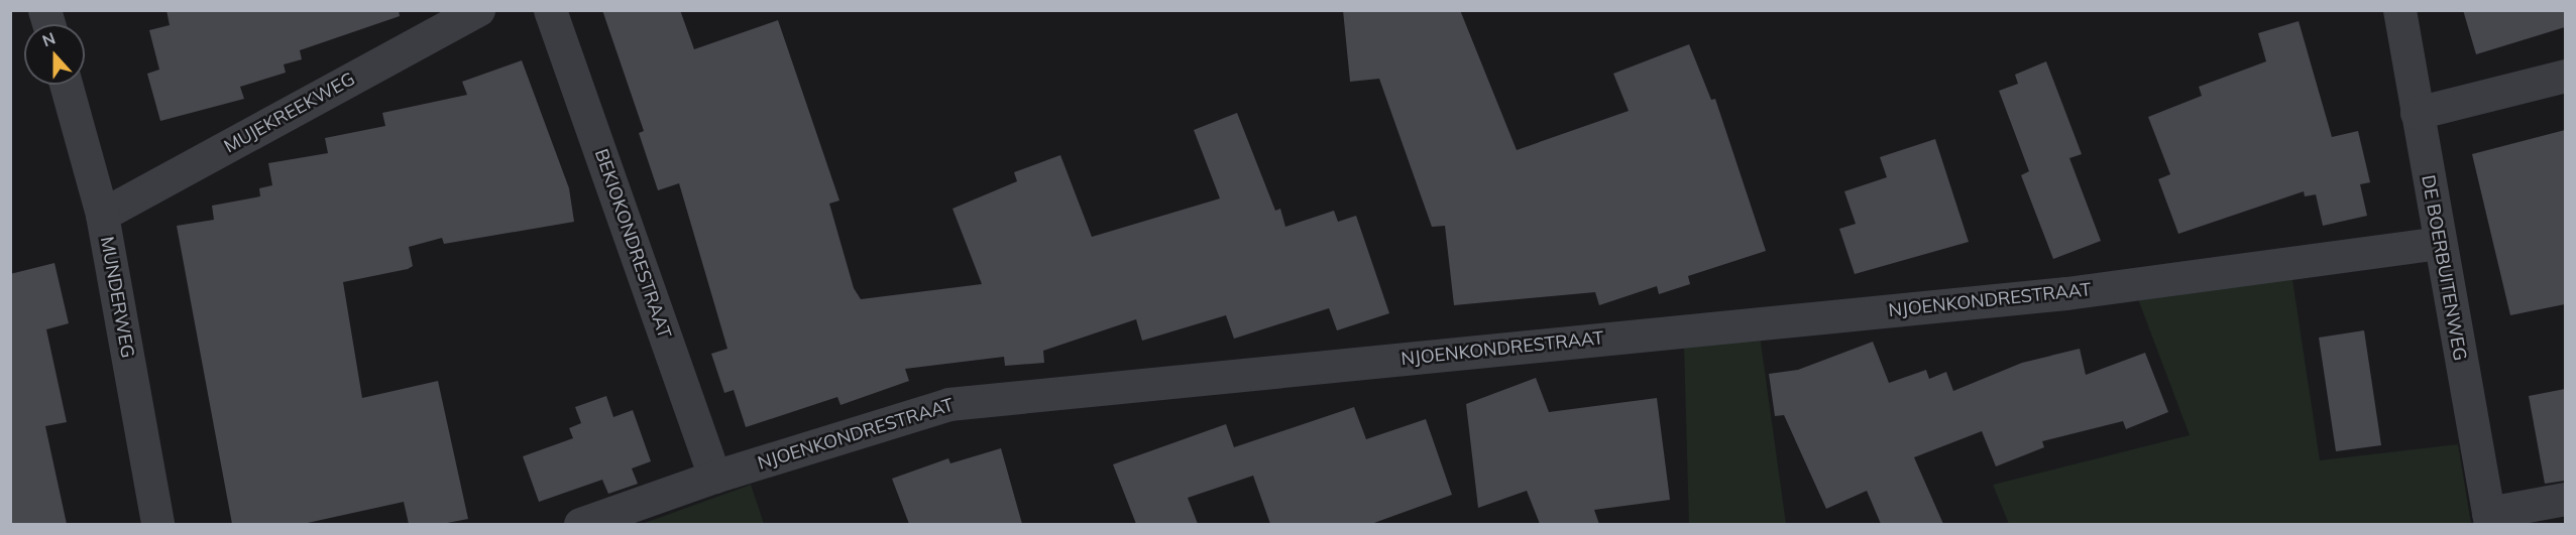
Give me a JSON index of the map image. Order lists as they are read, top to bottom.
{
  "streets": {
    "street": [
      "MUJEKREEKWEG",
      "BEKIOKONDRESTRAAT",
      "DE BOERBUITENWEG",
      "MUNDERWEG",
      "NJOENKONDRESTRAAT"
    ]
  },
  "crossings": [
    ["MUJEKREEKWEG", "MUNDERWEG"],
    ["BEKIOKONDRESTRAAT", "NJOENKONDRESTRAAT"],
    ["DE BOERBUITENWEG", "NJOENKONDRESTRAAT"]
  ],
  "north": "top"
}
